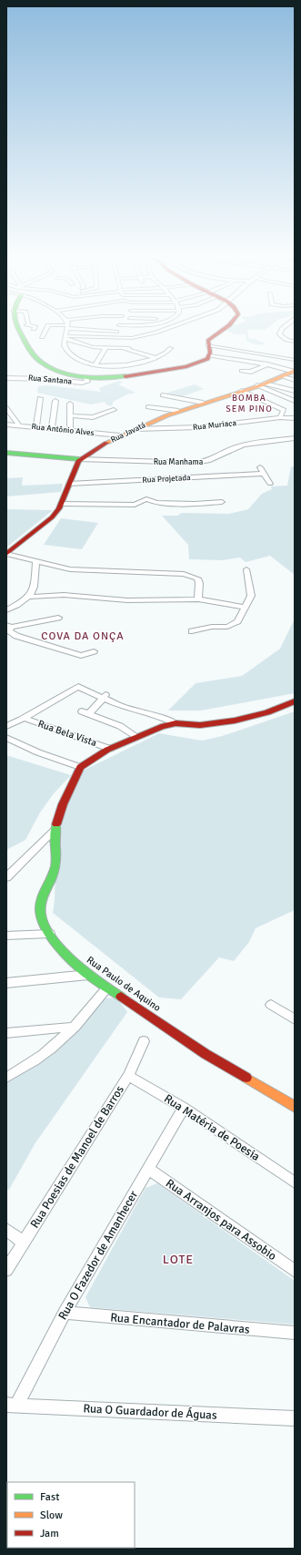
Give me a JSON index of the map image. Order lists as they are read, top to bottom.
{
  "streets": {
    "street": [
      "Rua Santana",
      "Rua Muriaca",
      "Rua Antônio Alves",
      "Rua Javatá",
      "Rua Manhama",
      "Rua Projetada",
      "Rua Bela Vista",
      "Rua Paulo de Aquino",
      "Rua Matéria de Poesia",
      "Rua Poesias de Manoel de Barros",
      "Rua Arranjos para Assobio",
      "Rua O Fazedor de Amanhecer",
      "Rua Encantador de Palavras",
      "Rua O Guardador de Águas"
    ]
  },
  "crossings": [
    ["Rua Muriaca", "Rua Javatá"],
    ["Rua Antônio Alves", "Rua Javatá"],
    ["Rua Javatá", "Rua Manhama"],
    ["Rua Manhama", "Rua Projetada"],
    ["Rua Matéria de Poesia", "Rua Poesias de Manoel de Barros"],
    ["Rua Matéria de Poesia", "Rua O Fazedor de Amanhecer"],
    ["Rua Arranjos para Assobio", "Rua O Fazedor de Amanhecer"],
    ["Rua O Fazedor de Amanhecer", "Rua Encantador de Palavras"],
    ["Rua O Fazedor de Amanhecer", "Rua O Guardador de Águas"]
  ],
  "districts": ["BOMBA SEM PINO", "COVA DA ONÇA", "LOTE"],
  "legend": ["Fast", "Slow", "Jam"]
}
